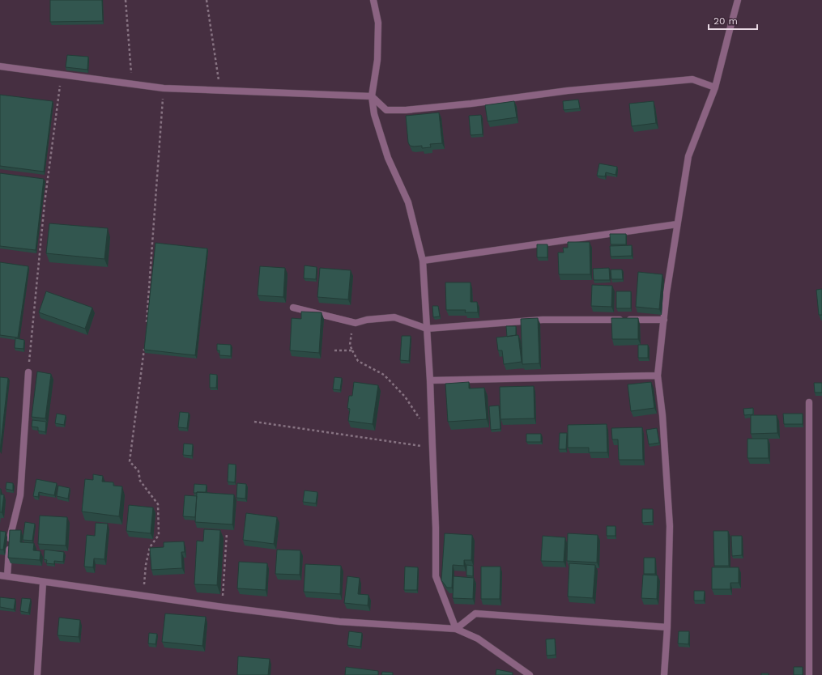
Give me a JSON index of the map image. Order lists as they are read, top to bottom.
{
  "scale_bar": "20 m"
}
